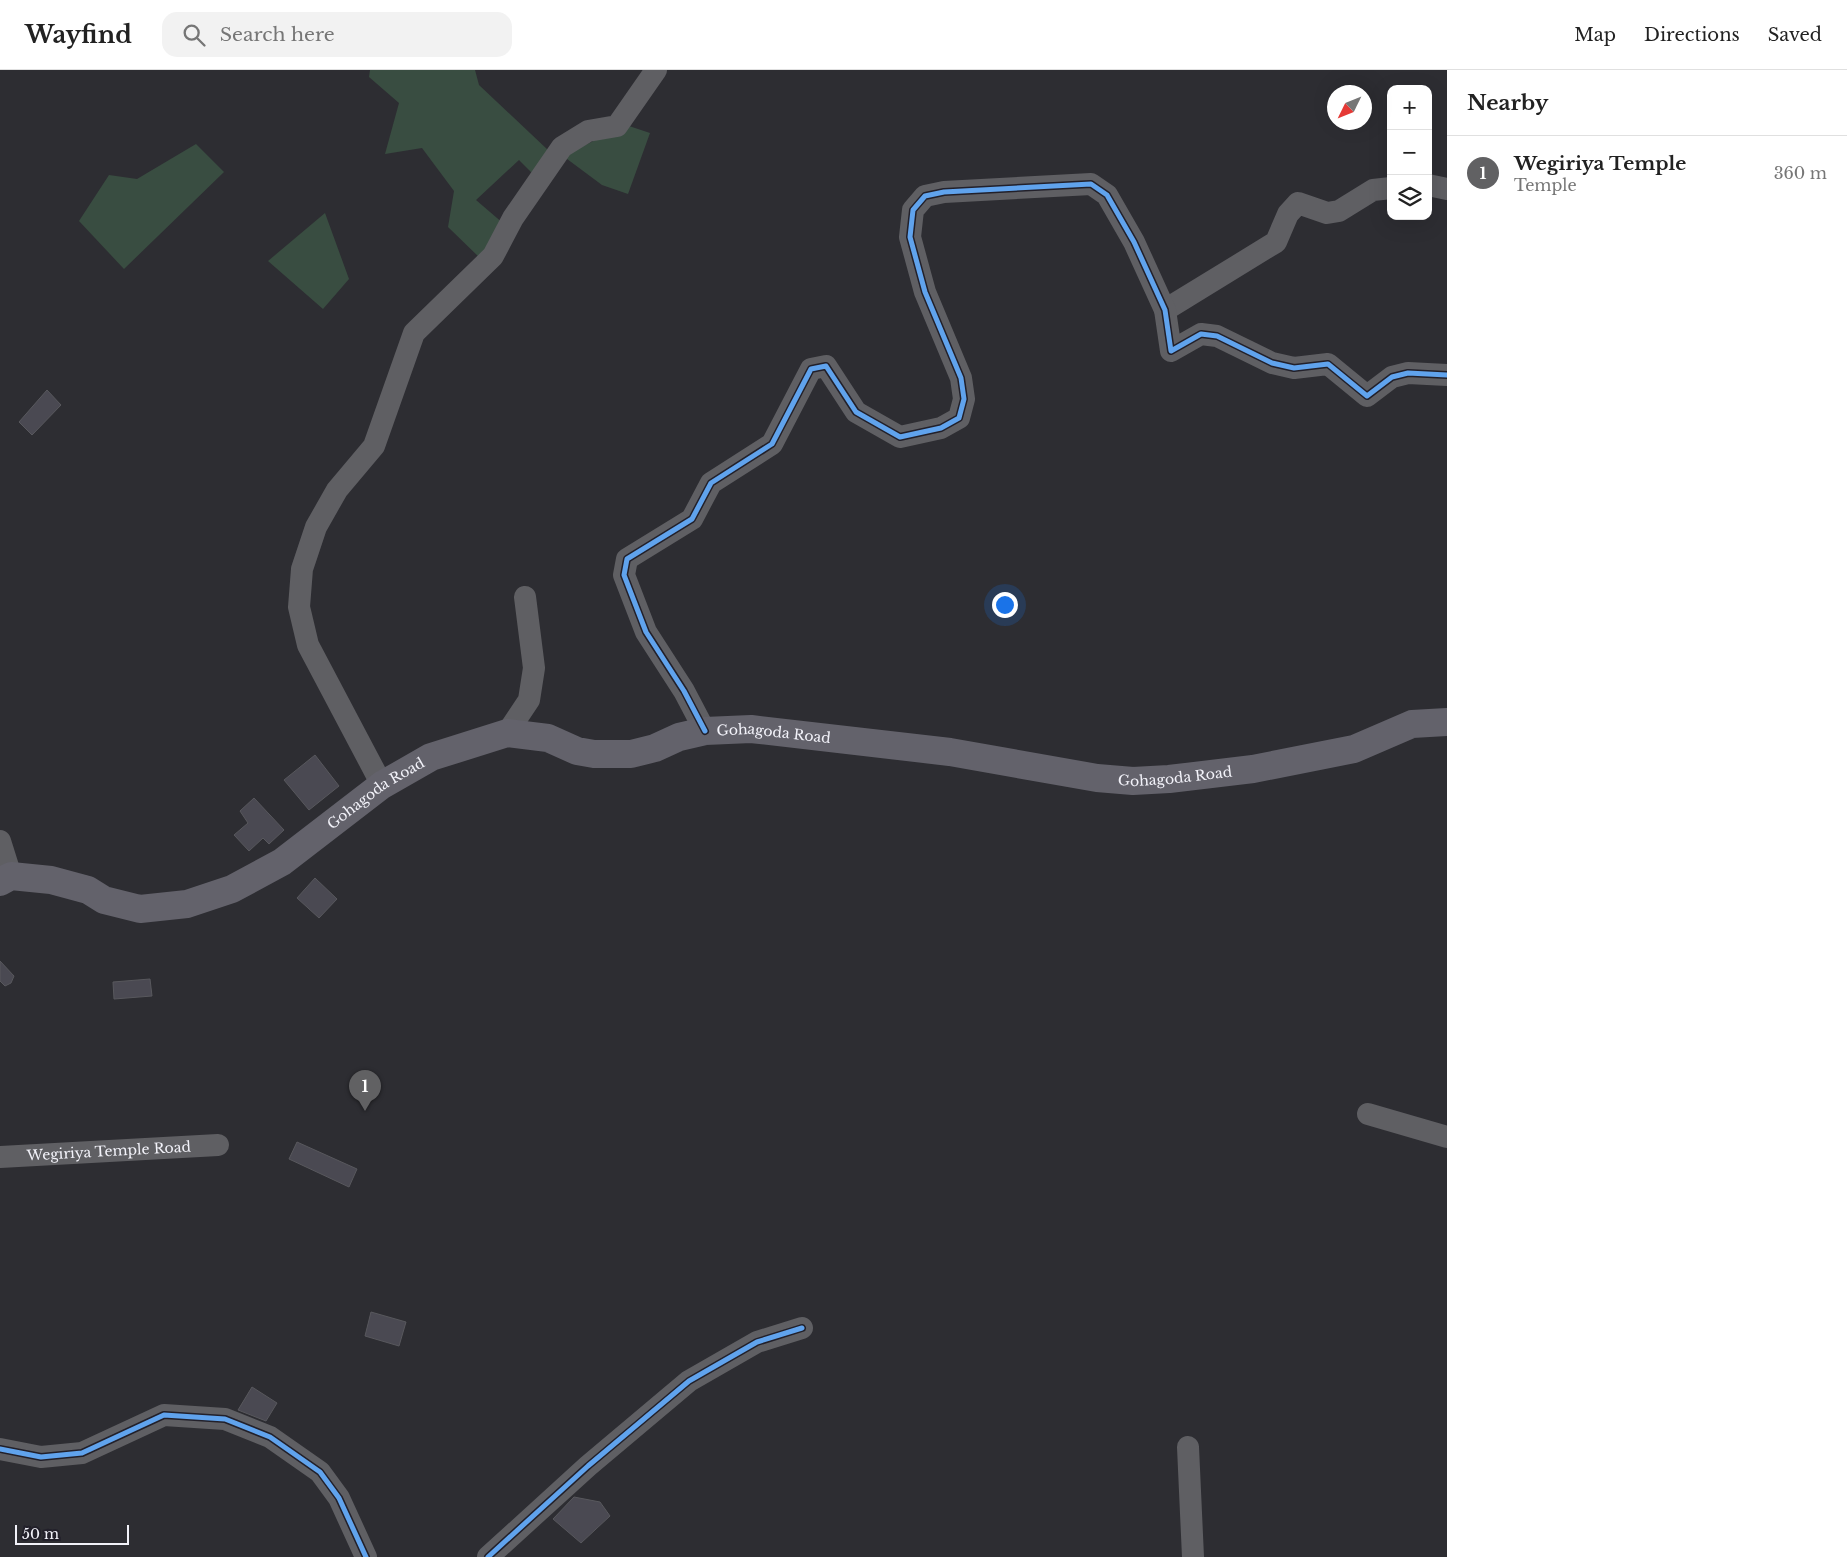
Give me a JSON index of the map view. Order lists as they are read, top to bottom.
{
  "streets": {
    "main road": ["Gohagoda Road"],
    "street": ["Wegiriya Temple Road"]
  },
  "scale_bar": "50 m",
  "north": "bottom left",
  "page": {
    "header": "Wayfind",
    "search": "Search here",
    "nav": ["Map", "Directions", "Saved"],
    "heading": "Nearby",
    "map_buttons": ["+", "−"],
    "list": [
      {
        "mark": "1",
        "name": "Wegiriya Temple",
        "note": "Temple",
        "value": "360 m"
      }
    ],
    "pins": "1",
    "scale": "50 m"
  }
}
